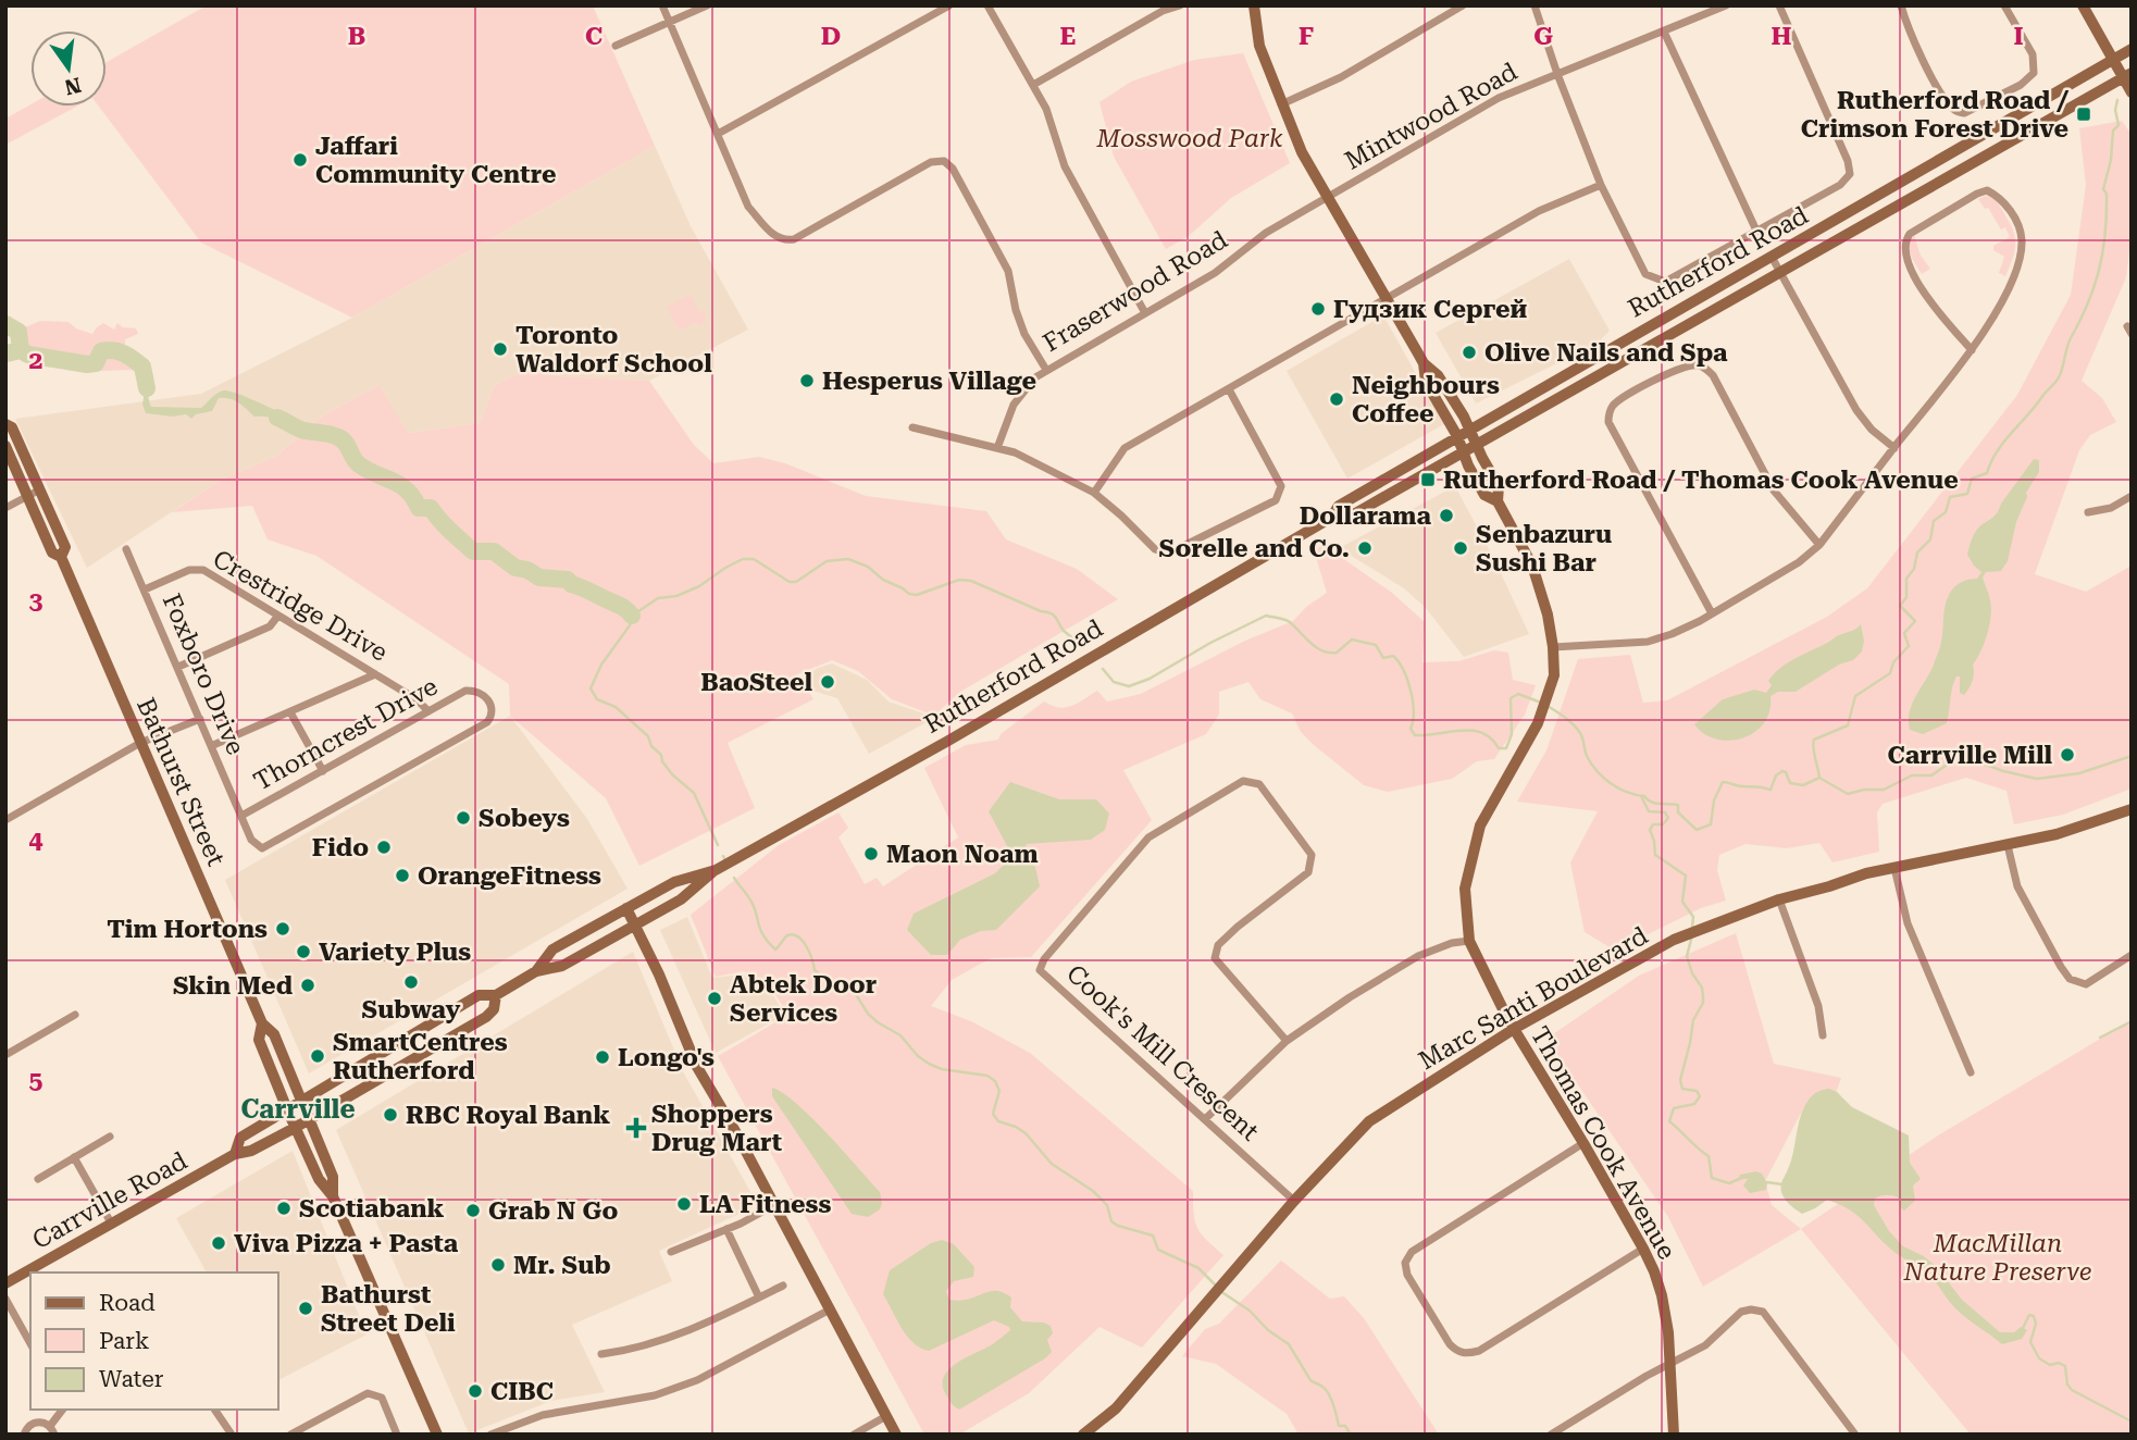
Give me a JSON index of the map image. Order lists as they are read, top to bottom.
{
  "streets": {
    "main road": [
      "Rutherford Road",
      "Bathurst Street",
      "Marc Santi Boulevard",
      "Thomas Cook Avenue",
      "Carrville Road"
    ],
    "street": [
      "Mintwood Road",
      "Fraserwood Road",
      "Crestridge Drive",
      "Foxboro Drive",
      "Thorncrest Drive",
      "Cook's Mill Crescent"
    ]
  },
  "crossings": [
    ["Mintwood Road", "Fraserwood Road"],
    ["Rutherford Road", "Bathurst Street"],
    ["Rutherford Road", "Thomas Cook Avenue"],
    ["Rutherford Road", "Carrville Road"],
    ["Crestridge Drive", "Foxboro Drive"],
    ["Crestridge Drive", "Thorncrest Drive"],
    ["Foxboro Drive", "Thorncrest Drive"],
    ["Bathurst Street", "Carrville Road"],
    ["Marc Santi Boulevard", "Cook's Mill Crescent"],
    ["Marc Santi Boulevard", "Thomas Cook Avenue"]
  ],
  "districts": ["Carrville"],
  "parks": ["Mosswood Park", "MacMillan Nature Preserve"],
  "places": {
    "transit": ["Rutherford Road / Crimson Forest Drive", "Rutherford Road / Thomas Cook Avenue"],
    "other": [
      "Jaffari Community Centre",
      "Гудзик Сергей",
      "Toronto Waldorf School",
      "Olive Nails and Spa",
      "Hesperus Village",
      "Neighbours Coffee",
      "Dollarama",
      "Sorelle and Co.",
      "Senbazuru Sushi Bar",
      "BaoSteel",
      "Carrville Mill",
      "Sobeys",
      "Fido",
      "Maon Noam",
      "OrangeFitness",
      "Tim Hortons",
      "Variety Plus",
      "Subway",
      "Skin Med",
      "Abtek Door Services",
      "SmartCentres Rutherford",
      "Longo's",
      "RBC Royal Bank",
      "LA Fitness",
      "Scotiabank",
      "Grab N Go",
      "Viva Pizza + Pasta",
      "Mr. Sub",
      "Bathurst Street Deli",
      "CIBC"
    ],
    "health": ["Shoppers Drug Mart"]
  },
  "legend": ["Road", "Park", "Water"],
  "north": "bottom",
  "grid": {
    "columns": [
      "B",
      "C",
      "D",
      "E",
      "F",
      "G",
      "H",
      "I"
    ],
    "rows": [
      "2",
      "3",
      "4",
      "5"
    ]
  }
}
